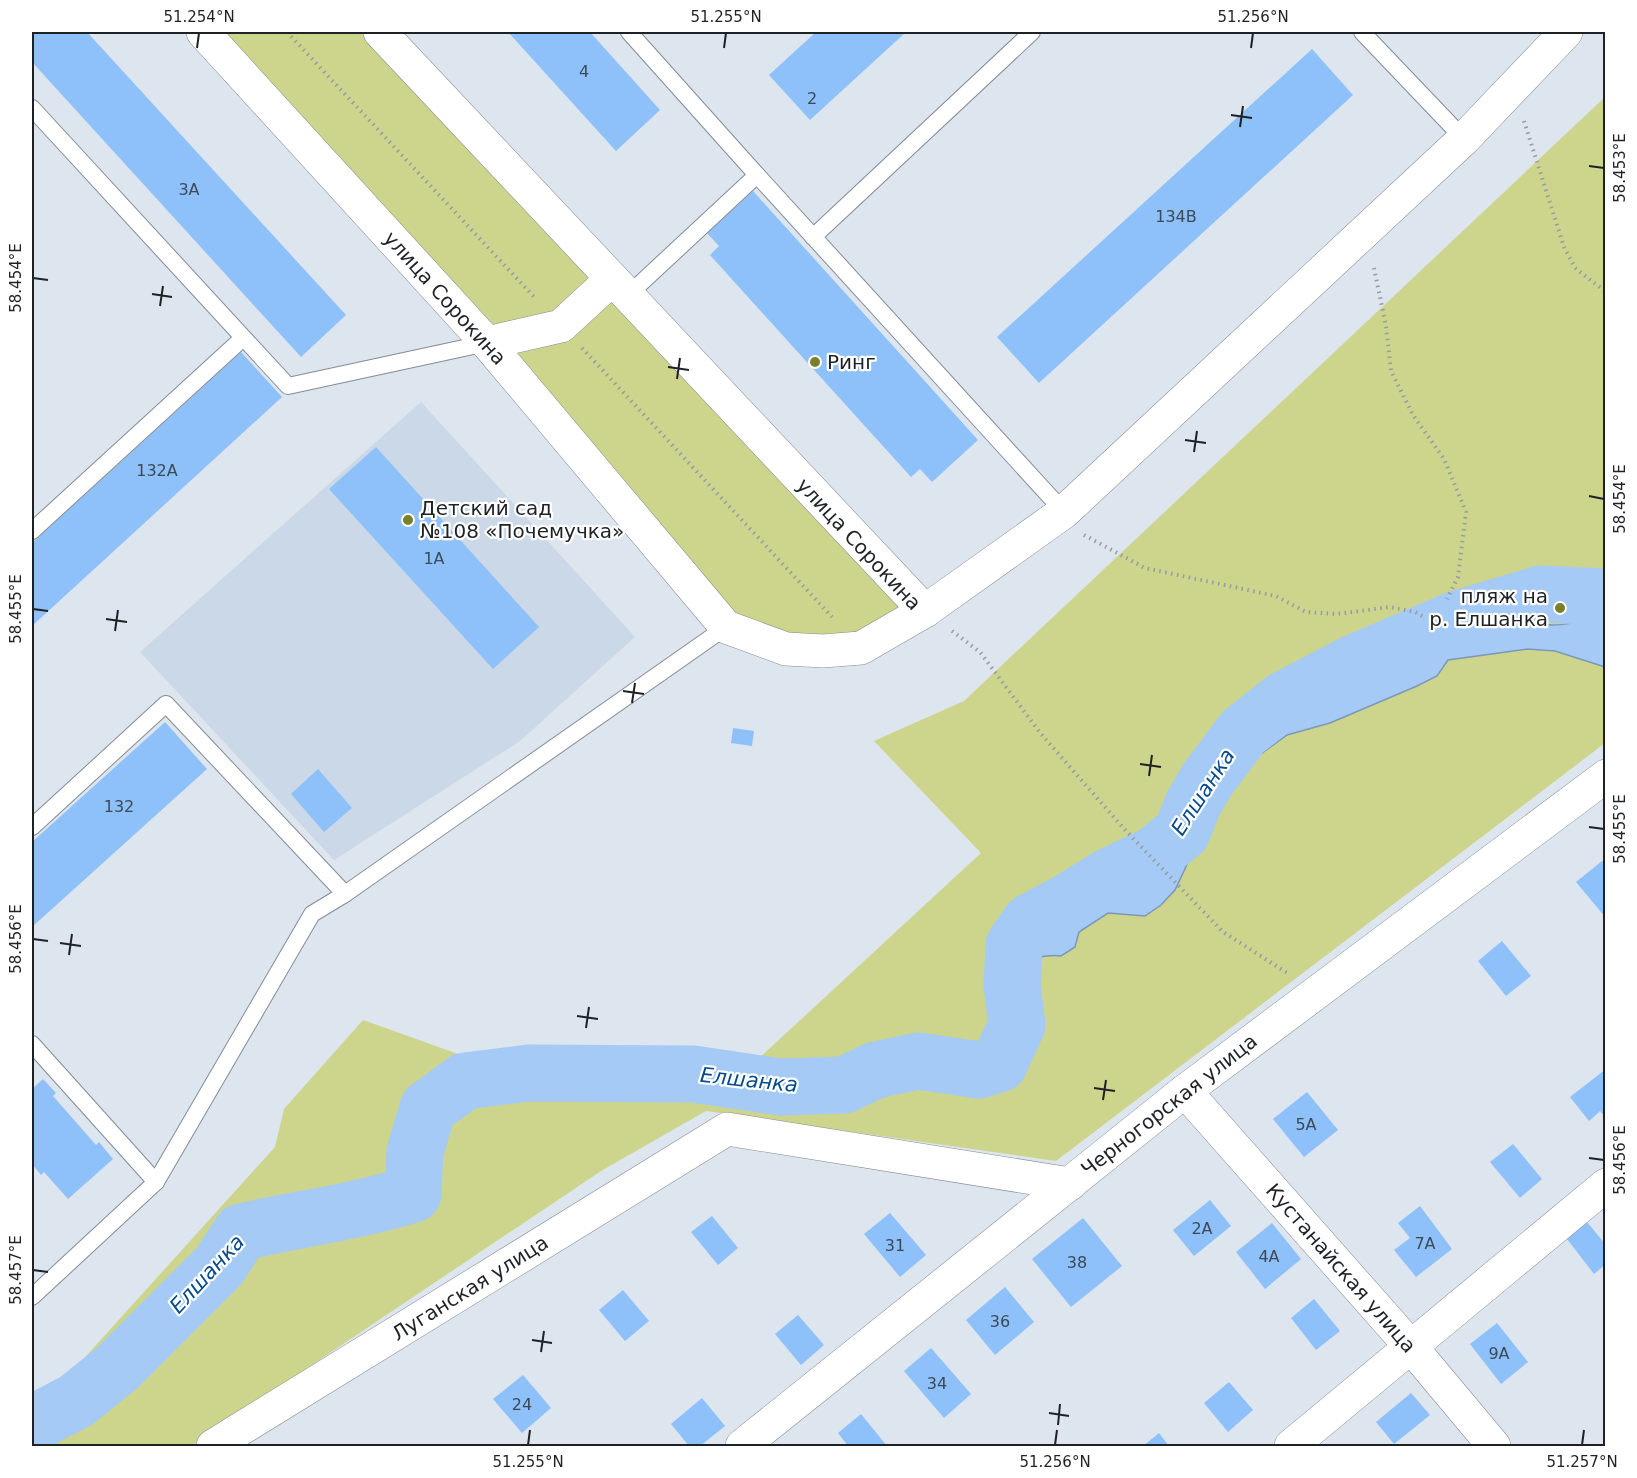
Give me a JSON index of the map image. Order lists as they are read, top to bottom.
{
  "streets": {
    "street": [
      "улица Сорокина",
      "Черногорская улица",
      "Кустанайская улица",
      "Луганская улица"
    ]
  },
  "crossings": [
    ["Черногорская улица", "Кустанайская улица"],
    ["Черногорская улица", "Луганская улица"]
  ],
  "water": ["Елшанка"],
  "places": ["Ринг", "Детский сад №108 «Почемучка»", "пляж на р. Елшанка"],
  "house_numbers": [
    "4",
    "2",
    "3А",
    "134В",
    "132А",
    "1А",
    "132",
    "5А",
    "2А",
    "7А",
    "31",
    "4А",
    "38",
    "36",
    "9А",
    "34",
    "24"
  ],
  "coordinates": [
    "51.254°N",
    "51.255°N",
    "51.256°N",
    "58.453°E",
    "58.454°E",
    "58.455°E",
    "58.456°E",
    "58.457°E",
    "51.257°N"
  ]
}
